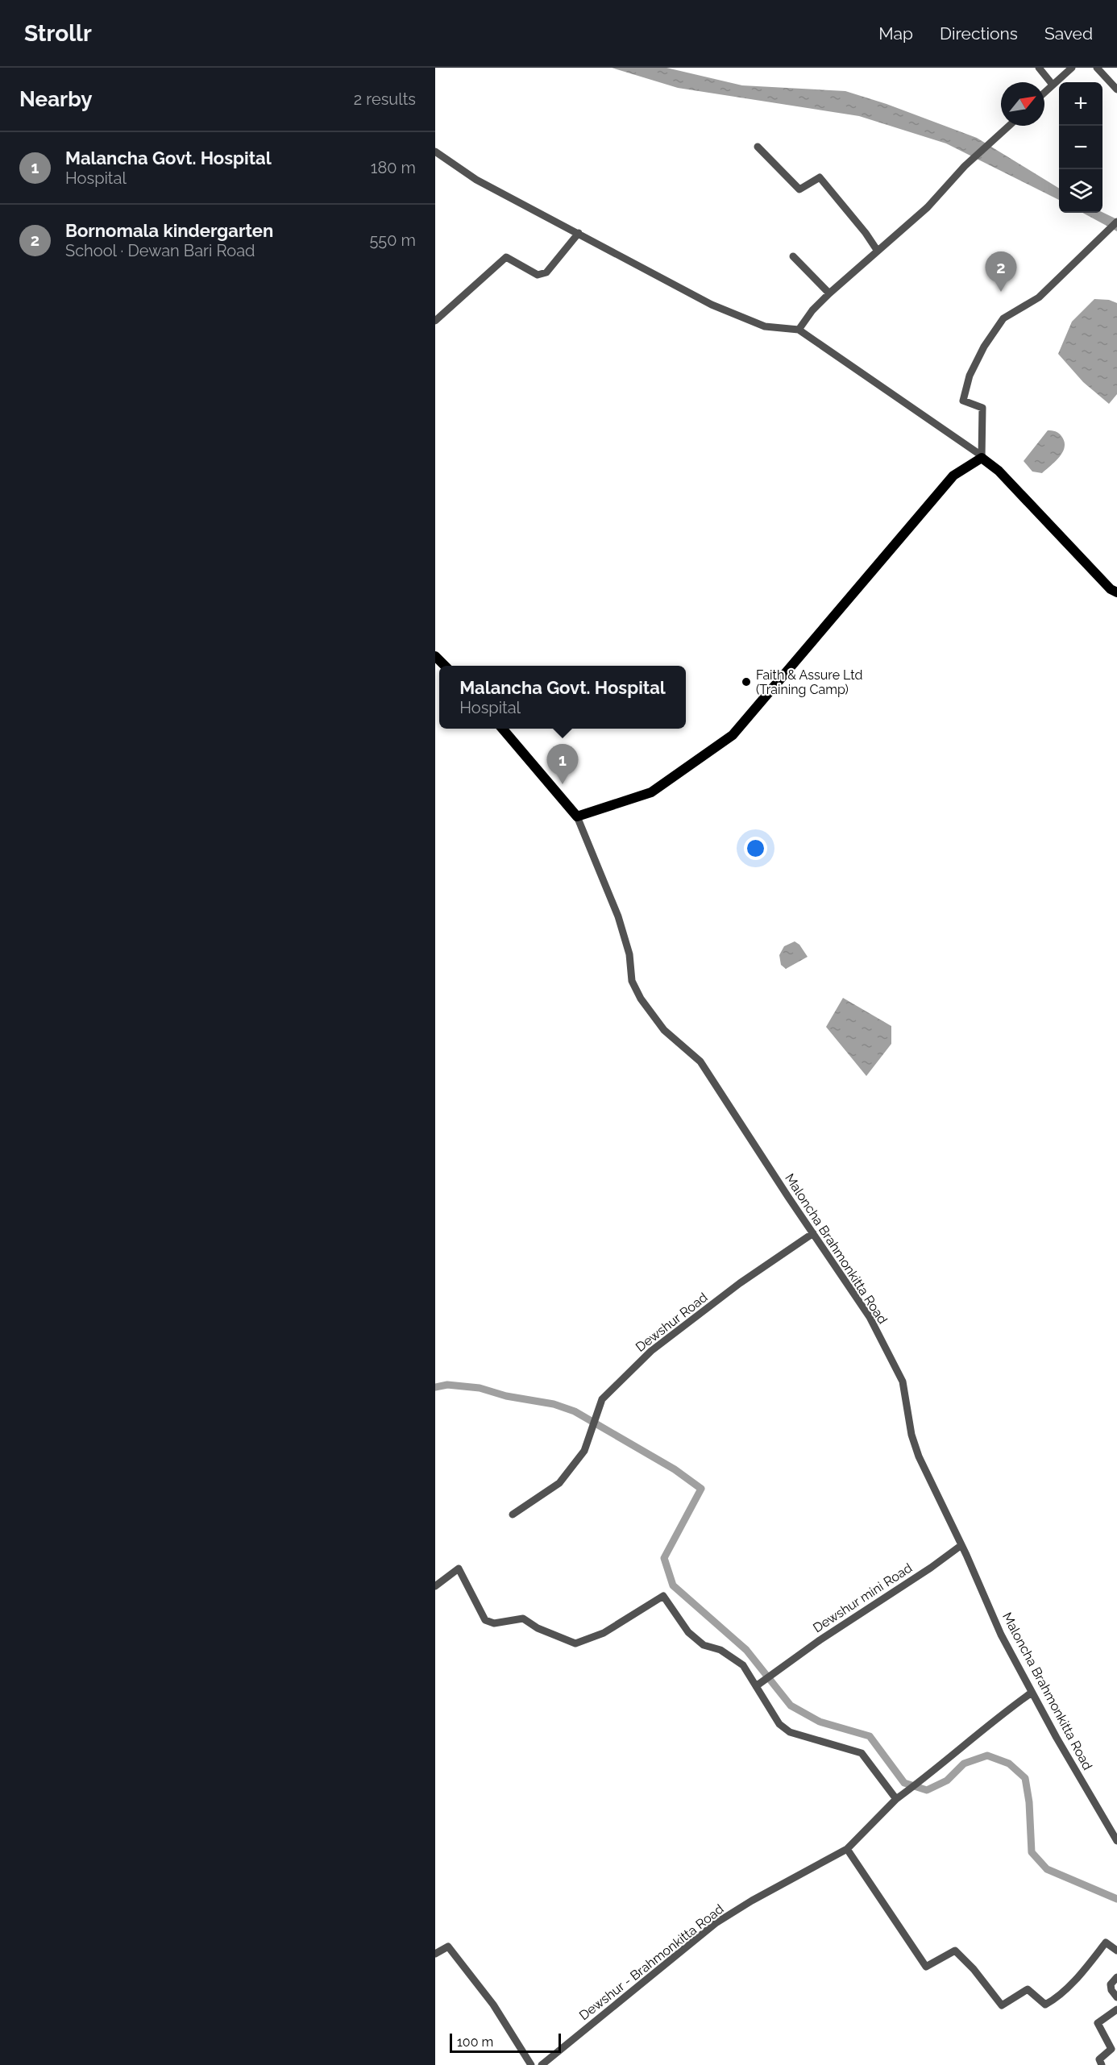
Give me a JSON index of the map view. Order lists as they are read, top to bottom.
{
  "streets": {
    "street": [
      "Maloncha Brahmonkitta Road",
      "Dewshur Road",
      "Dewshur mini Road",
      "Dewshur - Brahmonkitta Road"
    ]
  },
  "crossings": [
    ["Maloncha Brahmonkitta Road", "Dewshur Road"],
    ["Maloncha Brahmonkitta Road", "Dewshur mini Road"],
    ["Maloncha Brahmonkitta Road", "Dewshur - Brahmonkitta Road"]
  ],
  "places": ["Faith & Assure Ltd (Training Camp)"],
  "scale_bar": "100 m",
  "north": "top right",
  "page": {
    "header": "Strollr",
    "nav": ["Map", "Directions", "Saved"],
    "heading": ["Nearby", "2 results"],
    "map_buttons": ["+", "−"],
    "list": [
      {
        "mark": "1",
        "name": "Malancha Govt. Hospital",
        "note": "Hospital",
        "value": "180 m"
      },
      {
        "mark": "2",
        "name": "Bornomala kindergarten",
        "note": "School · Dewan Bari Road",
        "value": "550 m"
      }
    ],
    "pins": ["2", "1"],
    "popup": ["Malancha Govt. Hospital", "Hospital"],
    "scale": "100 m"
  }
}
